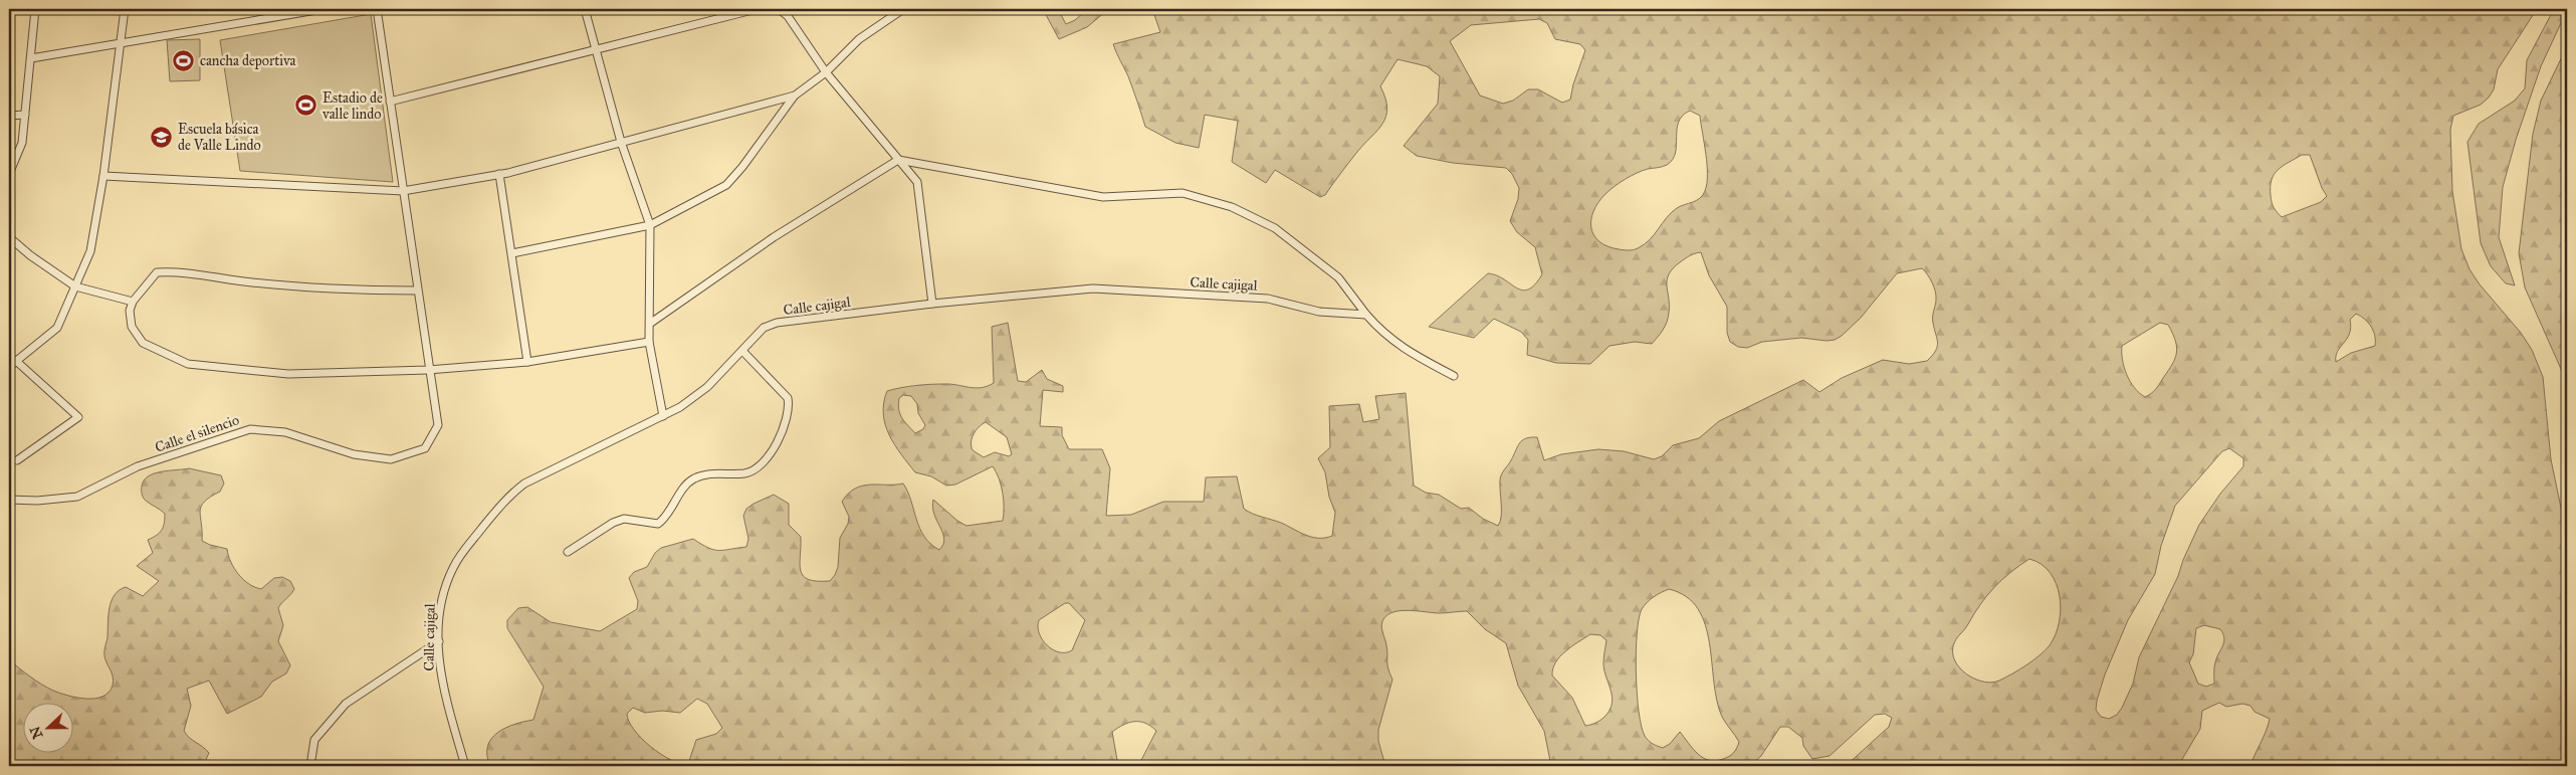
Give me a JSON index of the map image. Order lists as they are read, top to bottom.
{
  "streets": {
    "street": ["Calle cajigal", "Calle el silencio"]
  },
  "places": {
    "sports": ["cancha deportiva", "Estadio de valle lindo"],
    "school or university": ["Escuela básica de Valle Lindo"]
  },
  "north": "left"
}
